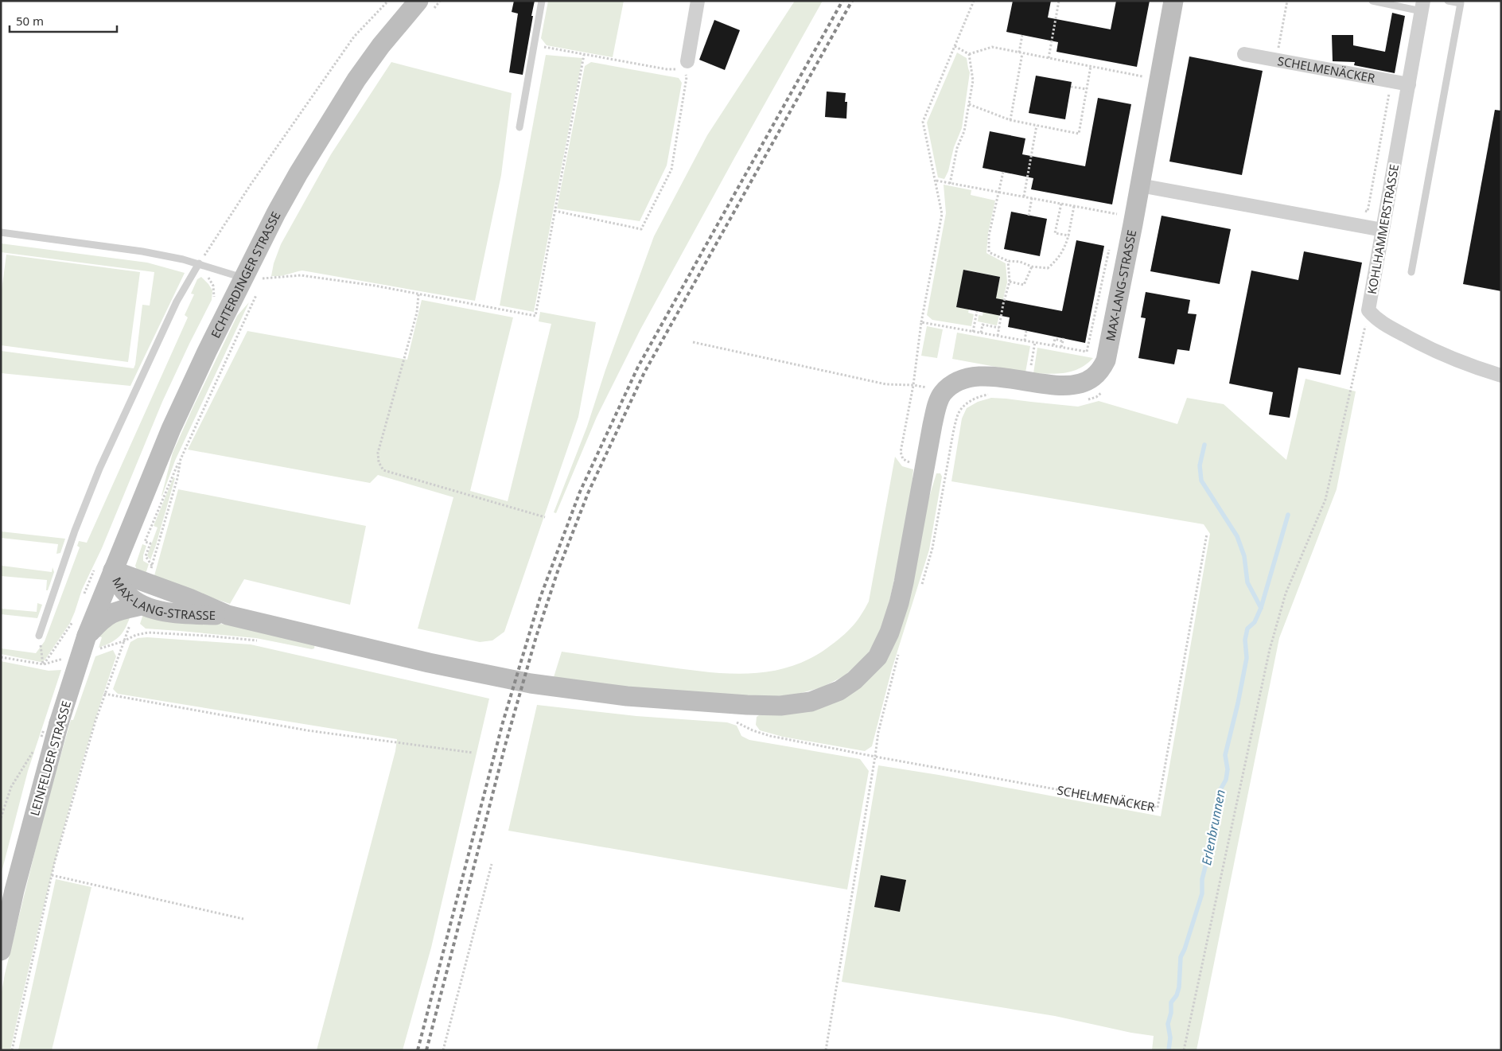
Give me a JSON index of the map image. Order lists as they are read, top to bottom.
{
  "streets": {
    "main road": ["ECHTERDINGER STRASSE", "MAX-LANG-STRASSE", "LEINFELDER STRASSE"],
    "street": ["SCHELMENÄCKER", "KOHLHAMMERSTRASSE"]
  },
  "crossings": [
    ["SCHELMENÄCKER", "KOHLHAMMERSTRASSE"],
    ["ECHTERDINGER STRASSE", "MAX-LANG-STRASSE"],
    ["ECHTERDINGER STRASSE", "LEINFELDER STRASSE"],
    ["MAX-LANG-STRASSE", "LEINFELDER STRASSE"]
  ],
  "water": ["Erlenbrunnen"],
  "scale_bar": "50 m"
}
